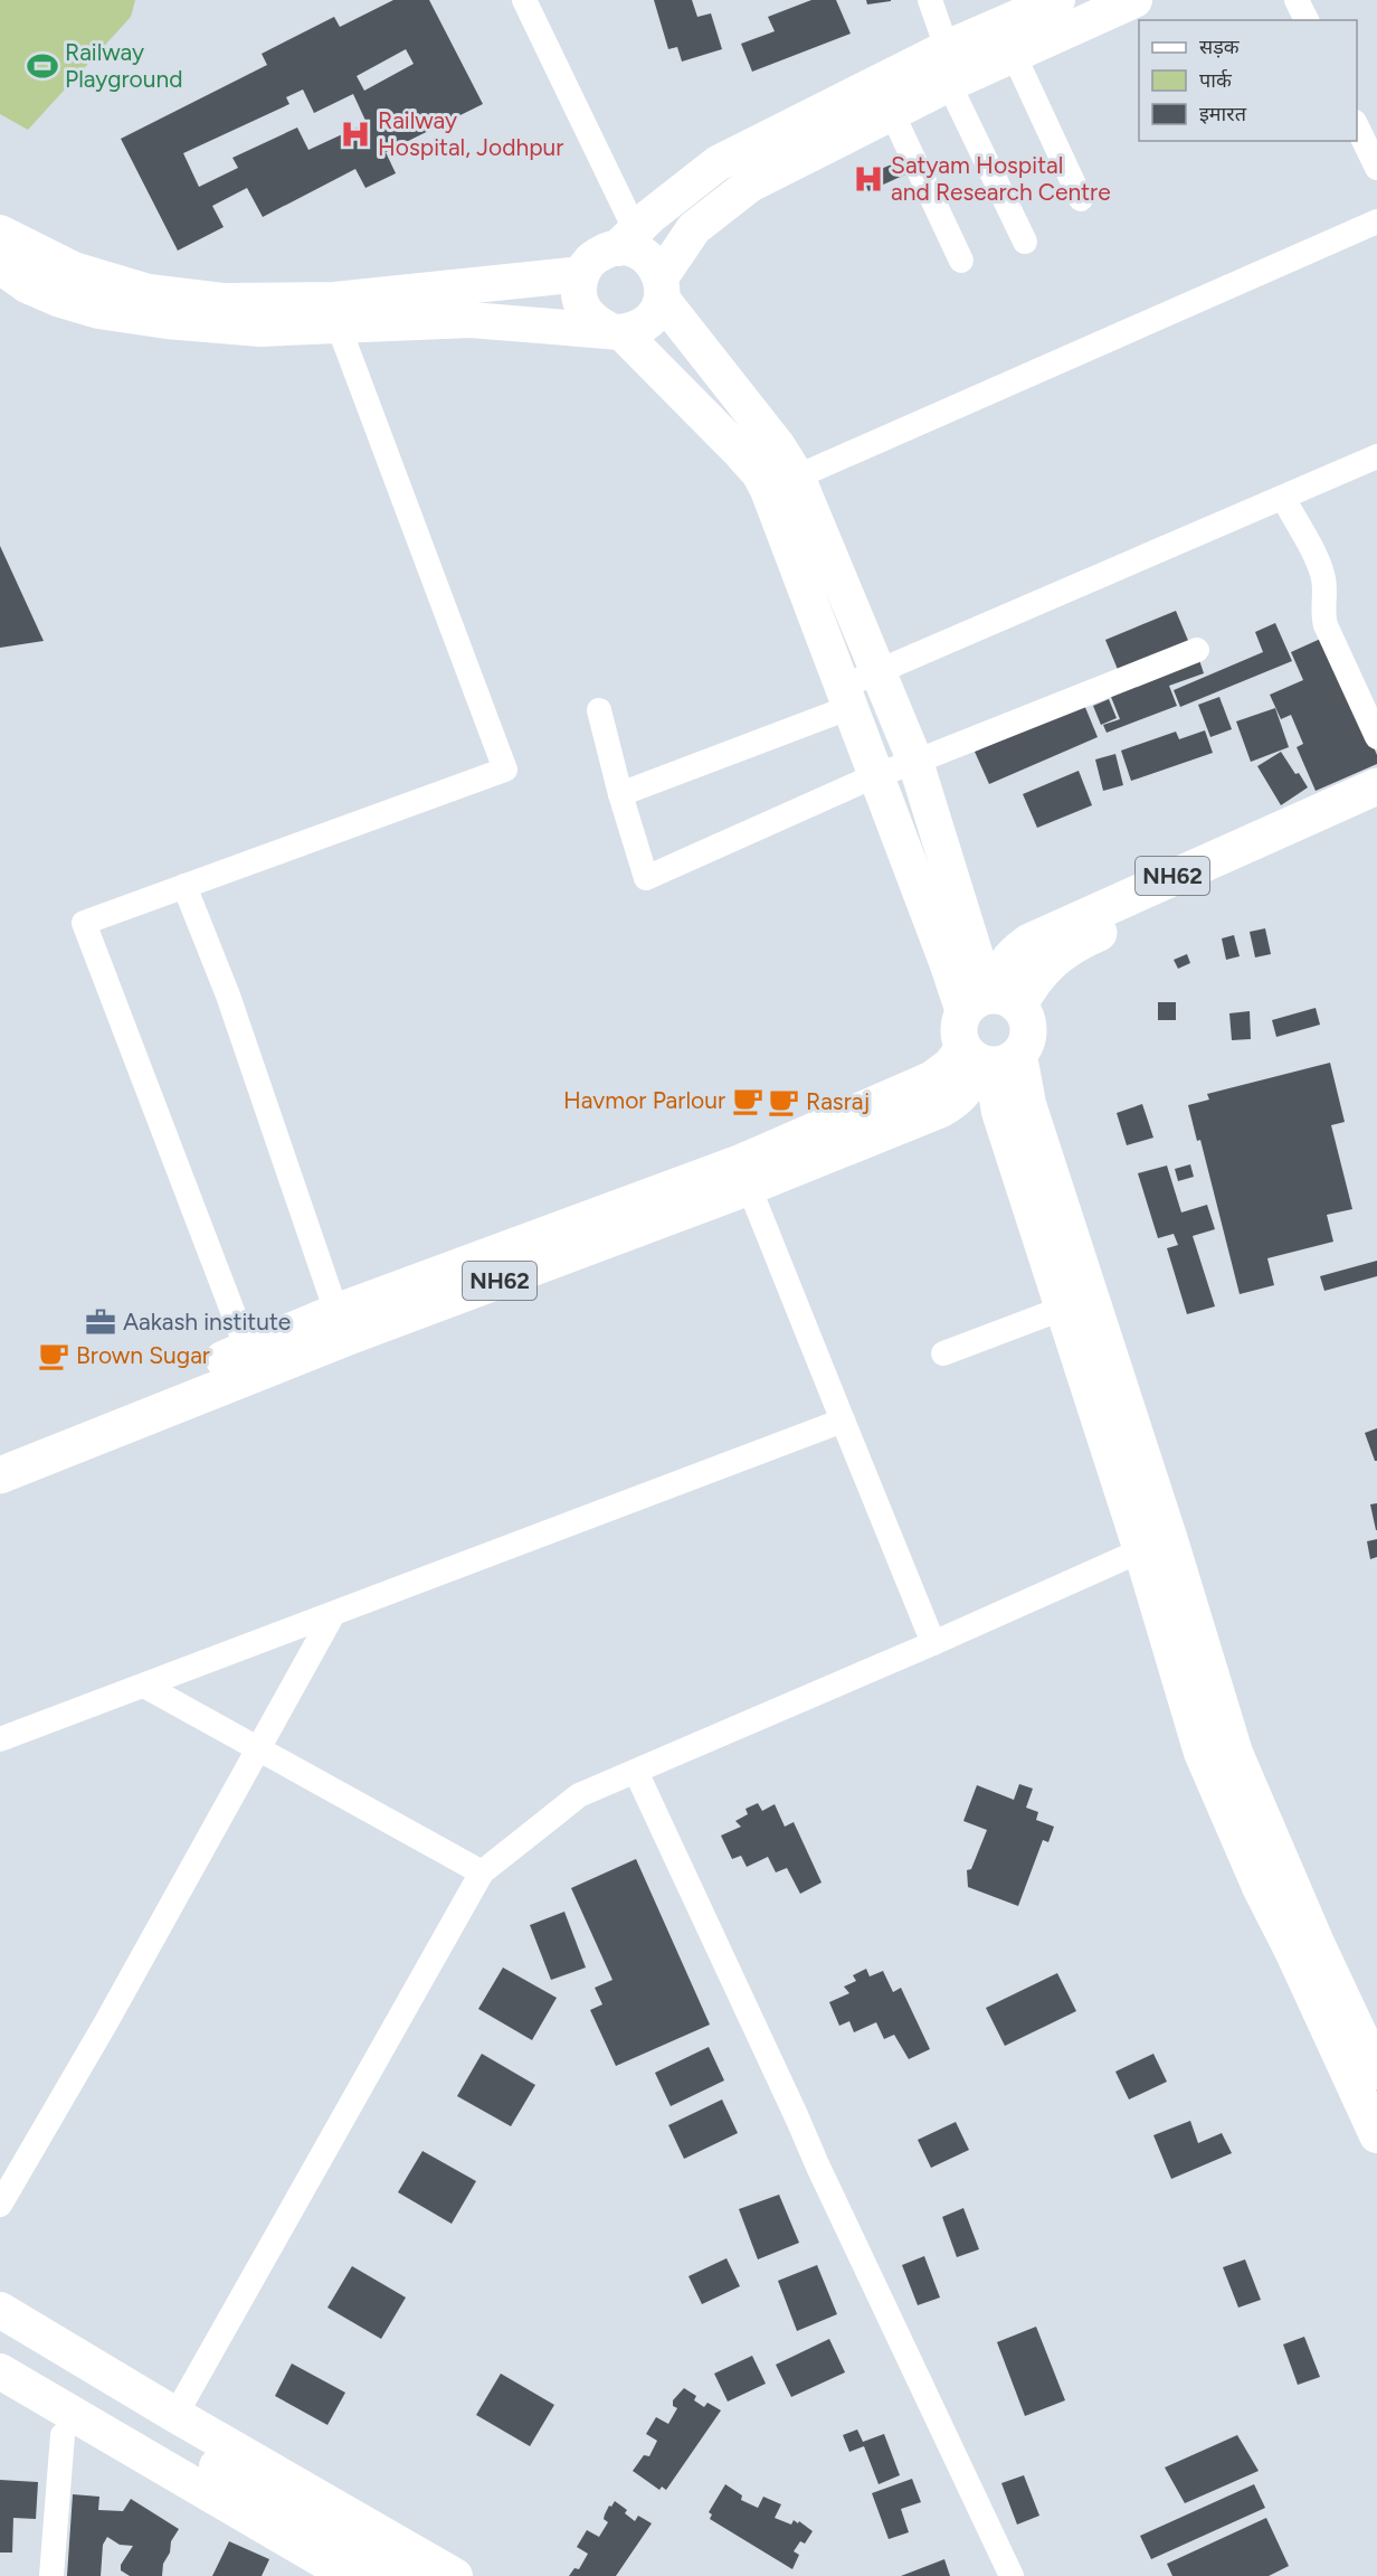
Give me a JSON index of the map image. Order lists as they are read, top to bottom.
{
  "streets": {
    "highway": ["NH62"]
  },
  "places": {
    "sports": ["Railway Playground"],
    "hospital": ["Railway Hospital, Jodhpur", "Satyam Hospital and Research Centre"],
    "cafe": ["Havmor Parlour", "Rasraj", "Brown Sugar"],
    "office": ["Aakash institute"]
  },
  "legend": ["सड़क", "पार्क", "इमारत"]
}
